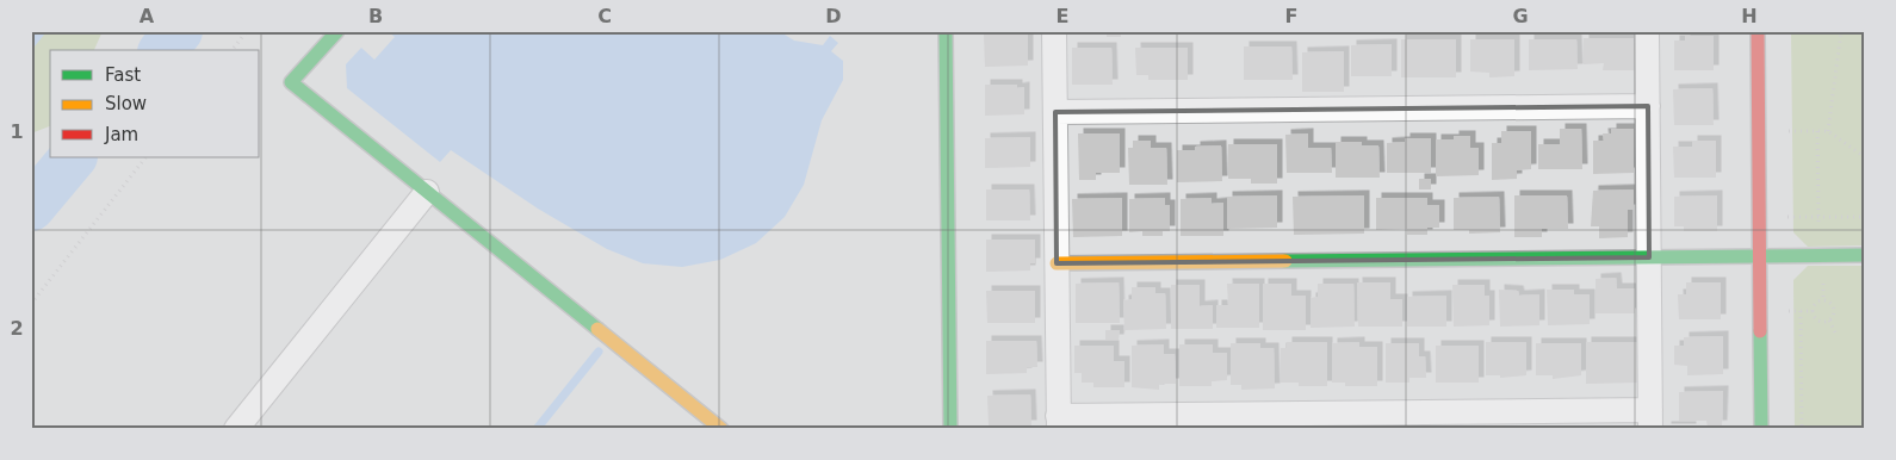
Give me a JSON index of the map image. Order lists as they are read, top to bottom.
{
  "legend": ["Fast", "Slow", "Jam"],
  "grid": {
    "columns": [
      "A",
      "B",
      "C",
      "D",
      "E",
      "F",
      "G",
      "H"
    ],
    "rows": ["1", "2"]
  }
}
